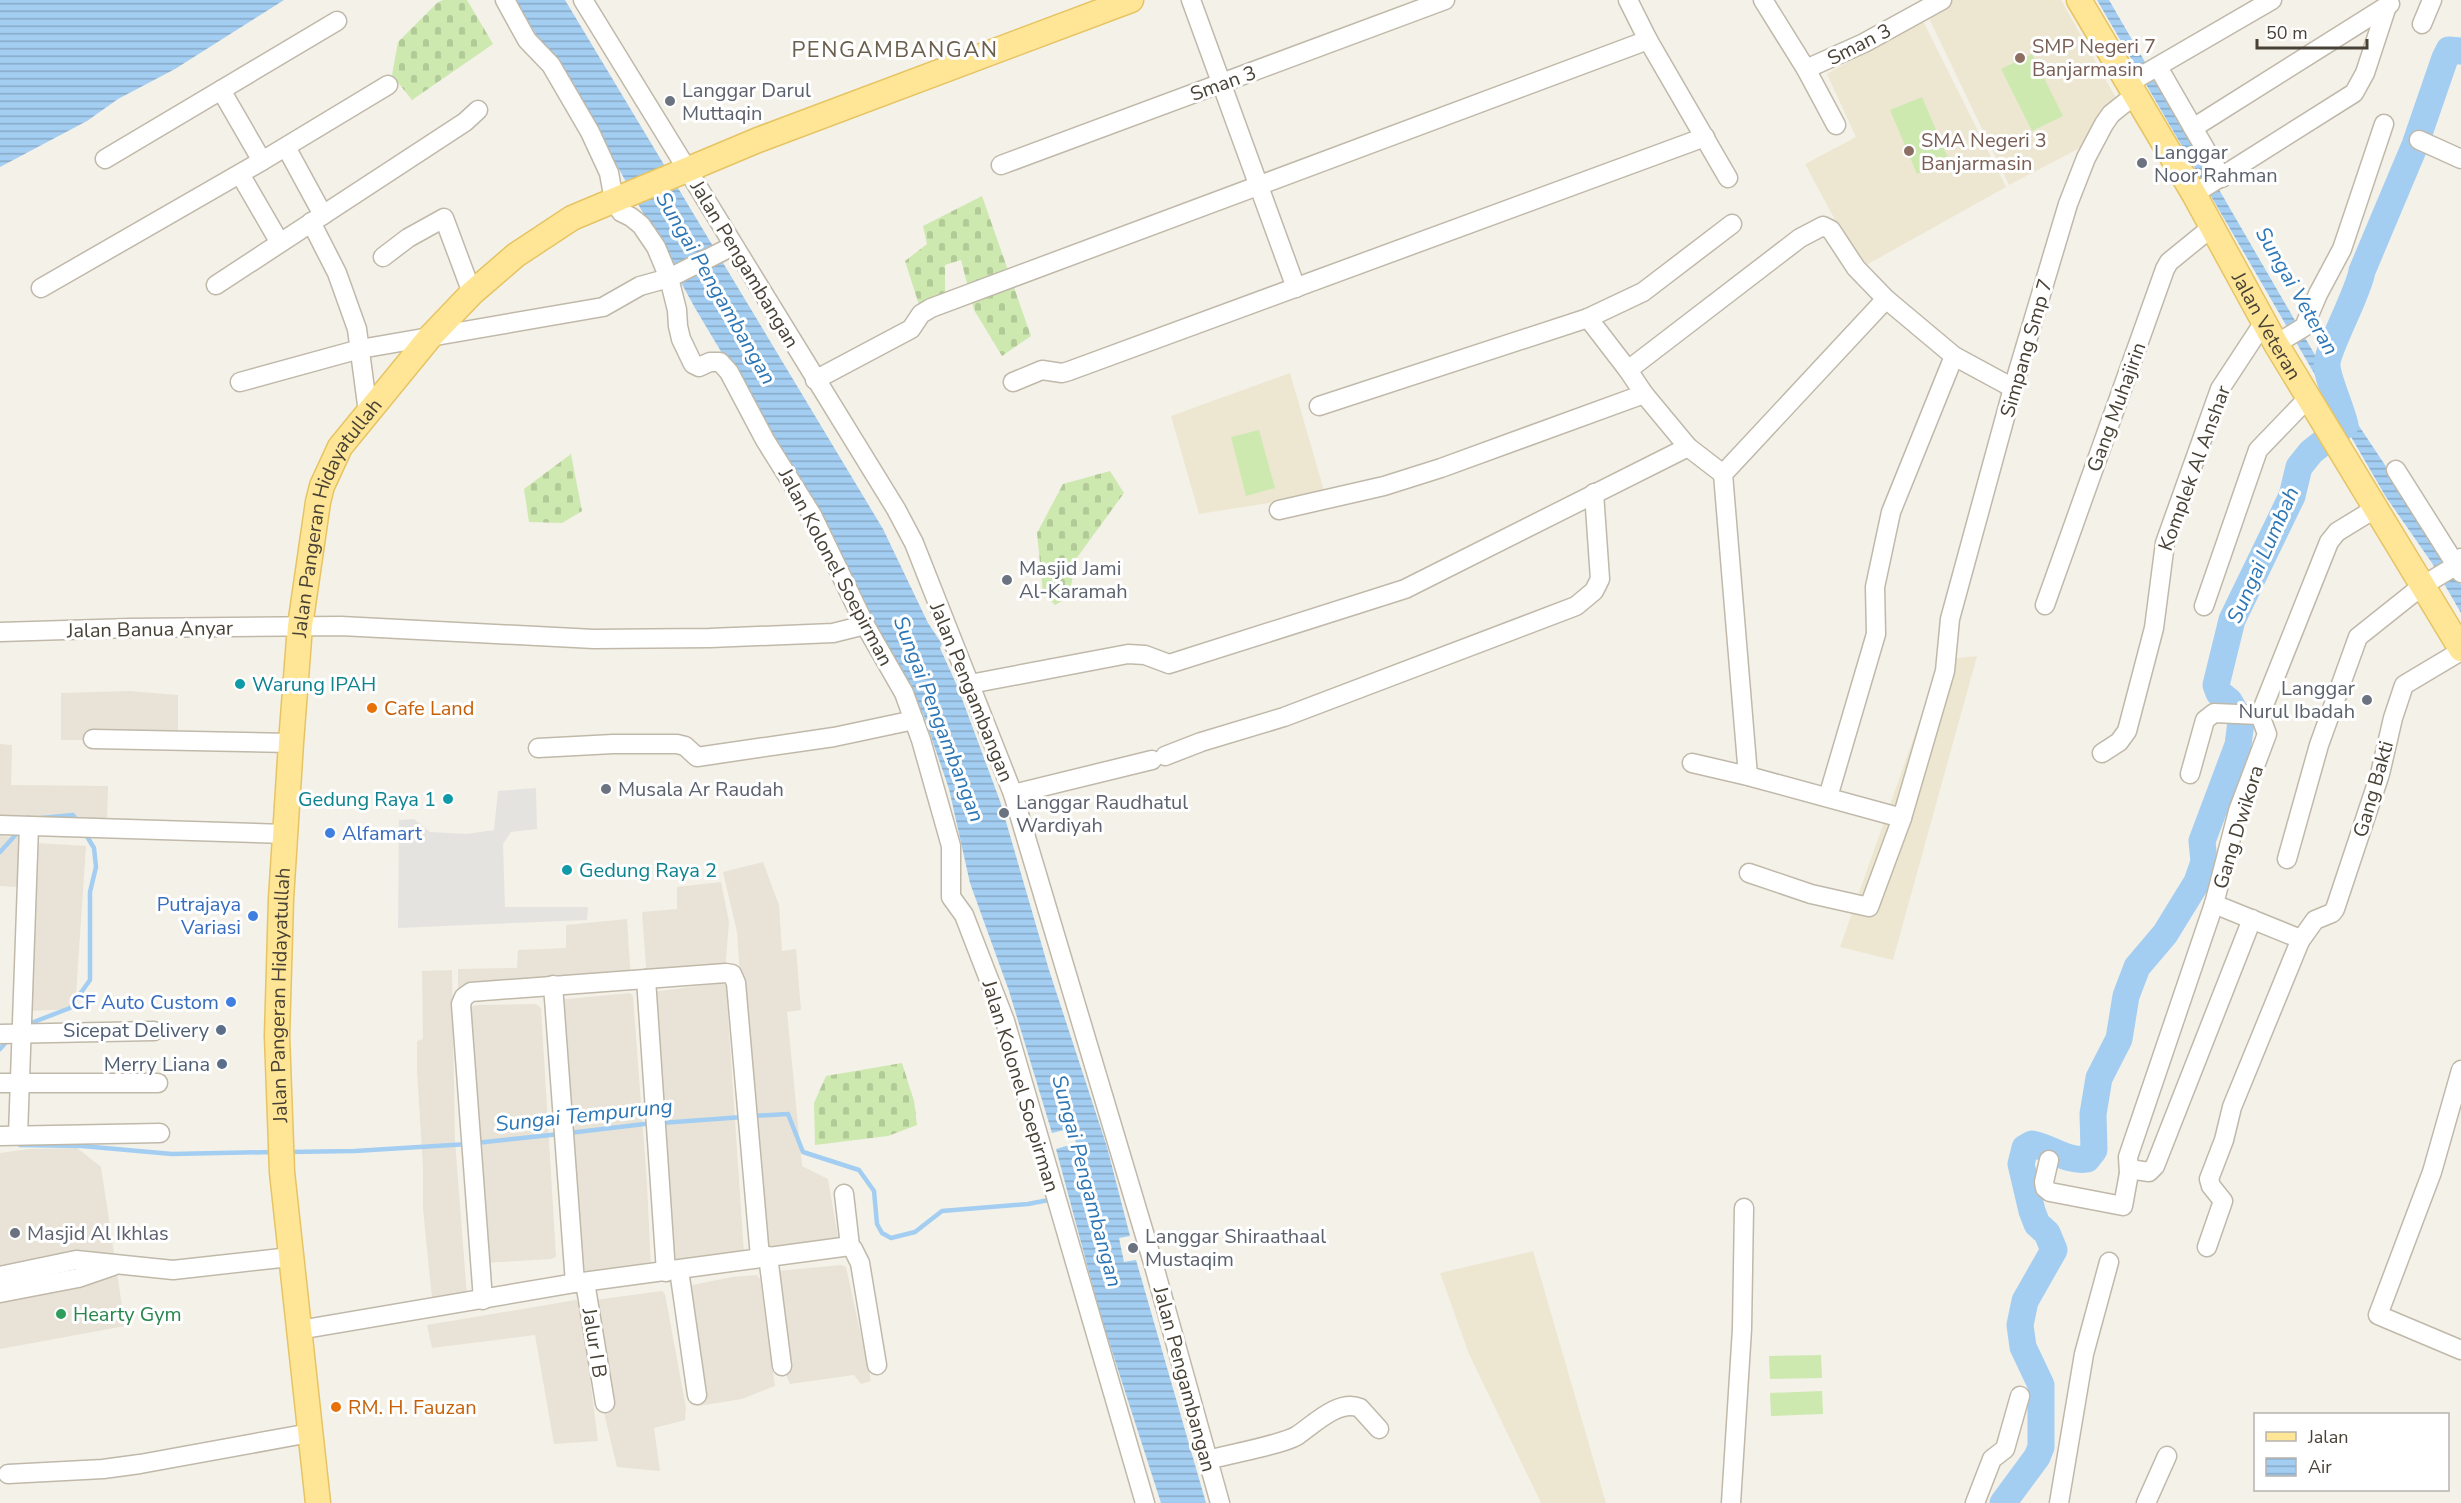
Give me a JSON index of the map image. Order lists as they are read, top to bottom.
{
  "streets": {
    "main road": ["Jalan Veteran", "Jalan Pangeran Hidayatullah"],
    "street": [
      "Sman 3",
      "Jalan Pengambangan",
      "Simpang Smp 7",
      "Gang Muhajirin",
      "Komplek Al Anshar",
      "Jalan Kolonel Soepirman",
      "Jalan Banua Anyar",
      "Gang Bakti",
      "Gang Dwikora",
      "Jalur I B"
    ]
  },
  "crossings": [
    ["Jalan Pengambangan", "Jalan Pangeran Hidayatullah"],
    ["Jalan Veteran", "Simpang Smp 7"],
    ["Jalan Veteran", "Gang Muhajirin"],
    ["Jalan Veteran", "Komplek Al Anshar"],
    ["Jalan Veteran", "Gang Bakti"],
    ["Jalan Veteran", "Gang Dwikora"],
    ["Jalan Pangeran Hidayatullah", "Jalan Kolonel Soepirman"],
    ["Jalan Pangeran Hidayatullah", "Jalan Banua Anyar"],
    ["Jalan Kolonel Soepirman", "Jalan Banua Anyar"]
  ],
  "districts": ["PENGAMBANGAN"],
  "water": [
    "Sungai Pengambangan",
    "Sungai Veteran",
    "Sungai Lumbah",
    "Sungai Tempurung"
  ],
  "places": [
    "SMP Negeri 7 Banjarmasin",
    "Langgar Darul Muttaqin",
    "SMA Negeri 3 Banjarmasin",
    "Langgar Noor Rahman",
    "Masjid Jami Al-Karamah",
    "Warung IPAH",
    "Langgar Nurul Ibadah",
    "Cafe Land",
    "Musala Ar Raudah",
    "Gedung Raya 1",
    "Langgar Raudhatul Wardiyah",
    "Alfamart",
    "Gedung Raya 2",
    "Putrajaya Variasi",
    "CF Auto Custom",
    "Sicepat Delivery",
    "Merry Liana",
    "Masjid Al Ikhlas",
    "Langgar Shiraathaal Mustaqim",
    "Hearty Gym",
    "RM. H. Fauzan"
  ],
  "legend": ["Jalan", "Air"],
  "scale_bar": "50 m"
}
